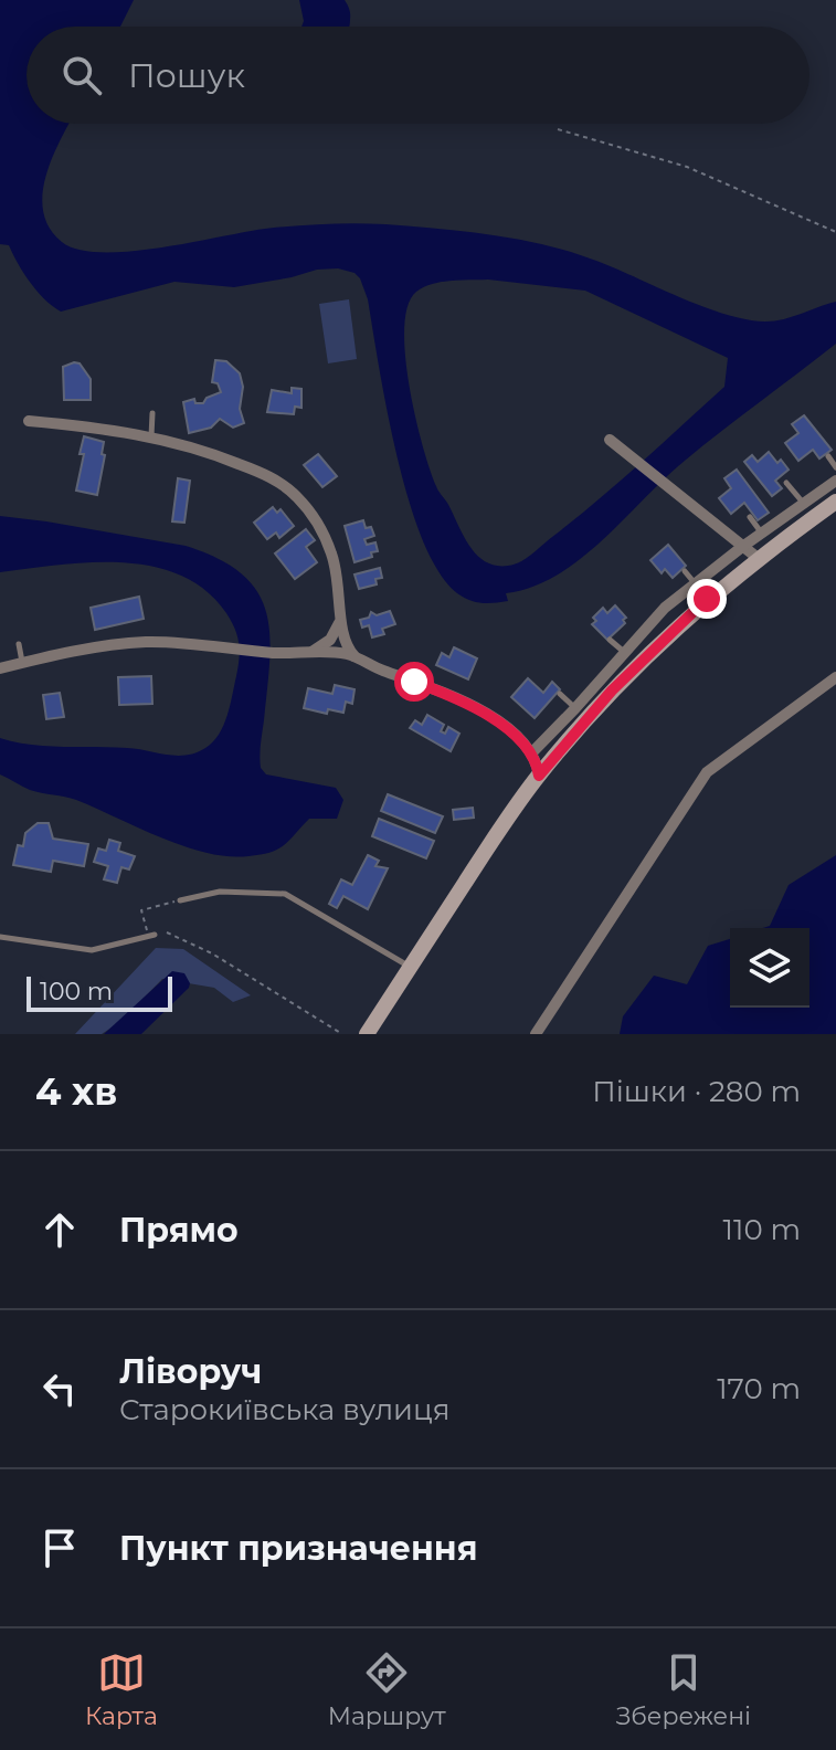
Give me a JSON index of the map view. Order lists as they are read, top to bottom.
{
  "scale_bar": "100 m",
  "page": {
    "search": "Пошук",
    "scale": "100 m",
    "heading": ["4 хв", "Пішки · 280 m"],
    "list": [
      ["Прямо", "110 m"],
      ["Ліворуч", "Старокиївська вулиця", "170 m"],
      "Пункт призначення"
    ],
    "nav": ["Карта", "Маршрут", "Збережені"]
  }
}
